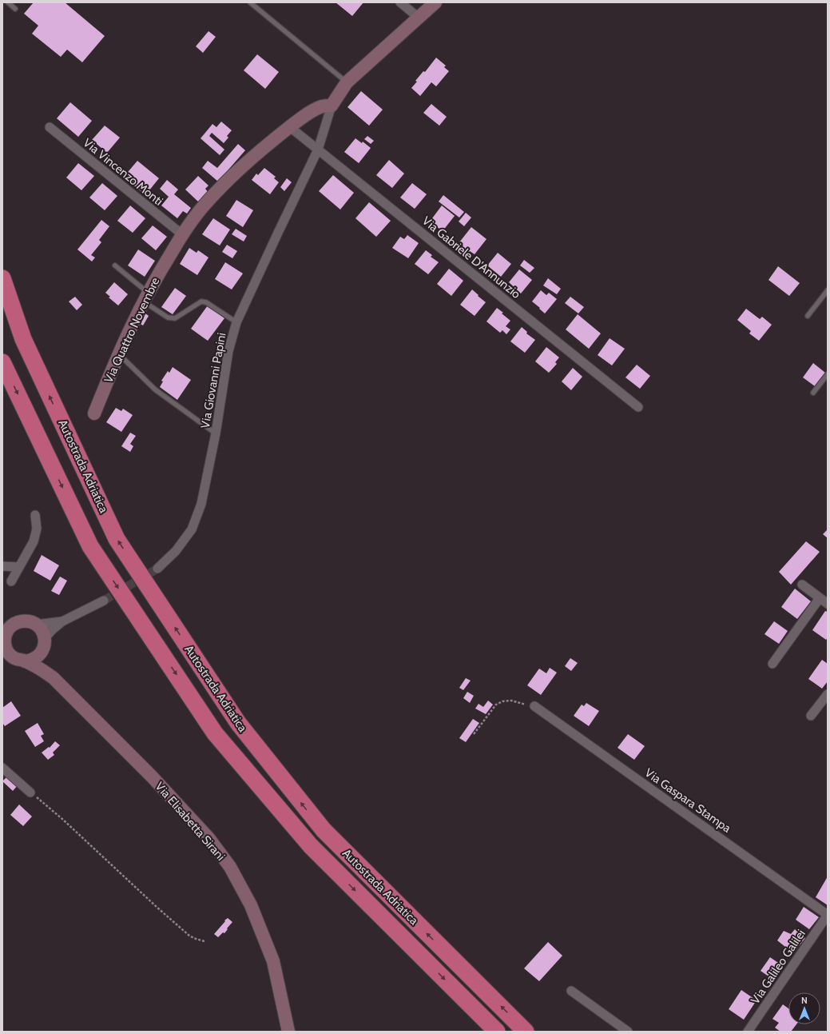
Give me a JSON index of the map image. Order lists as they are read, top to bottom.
{
  "streets": {
    "highway": ["Autostrada Adriatica"],
    "main road": ["Via Quattro Novembre", "Via Elisabetta Sirani"],
    "street": [
      "Via Vincenzo Monti",
      "Via Gabriele D'Annunzio",
      "Via Giovanni Papini",
      "Via Gaspara Stampa",
      "Via Galileo Galilei"
    ]
  },
  "crossings": [
    ["Via Vincenzo Monti", "Via Quattro Novembre"],
    ["Via Gabriele D'Annunzio", "Via Quattro Novembre"],
    ["Via Gabriele D'Annunzio", "Via Giovanni Papini"],
    ["Via Quattro Novembre", "Via Giovanni Papini"],
    ["Via Gaspara Stampa", "Via Galileo Galilei"]
  ],
  "north": "top"
}
